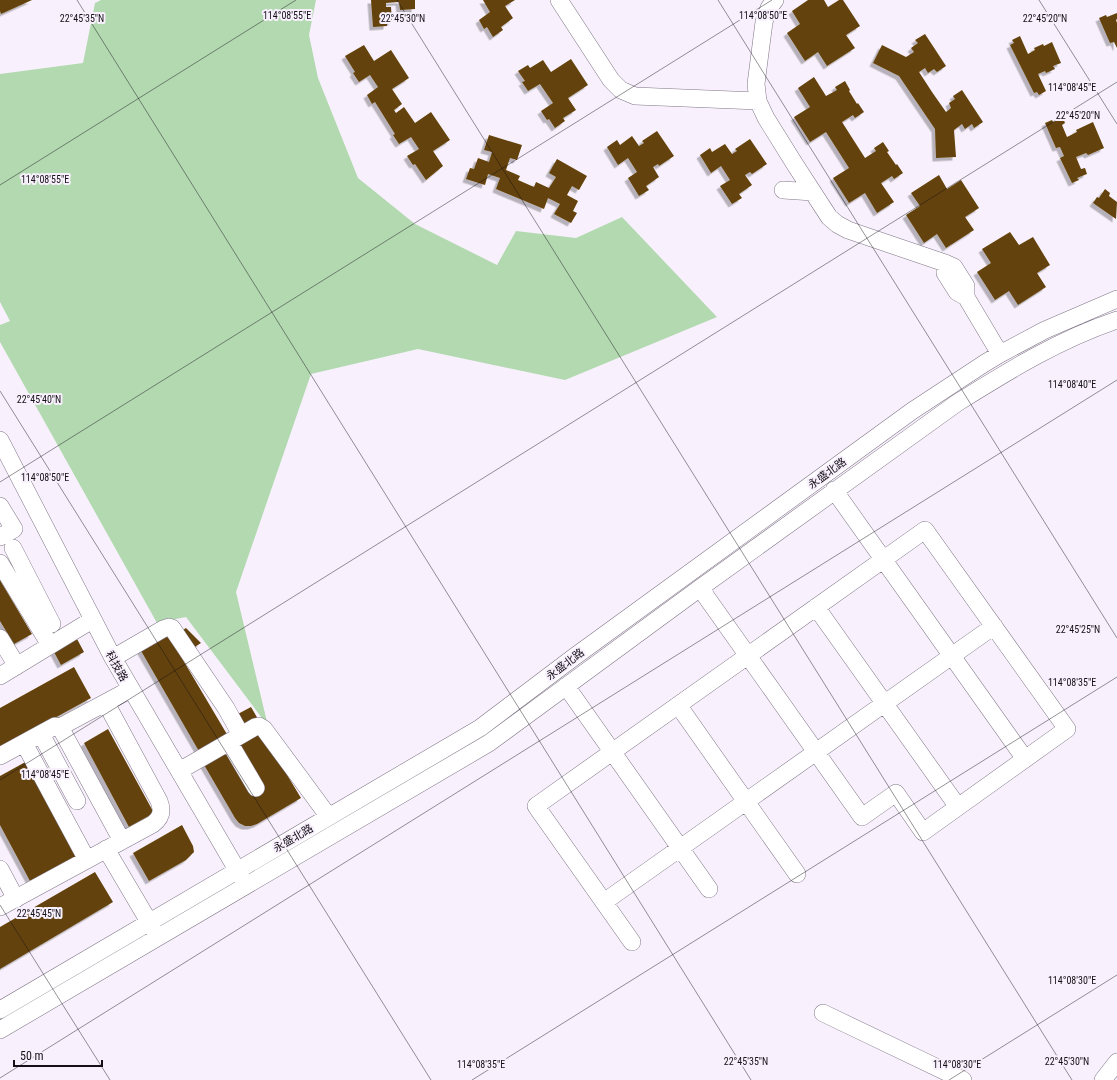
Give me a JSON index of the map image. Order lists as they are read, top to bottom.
{
  "streets": {
    "street": ["永盛北路", "科技路"]
  },
  "crossings": [
    ["永盛北路", "科技路"]
  ],
  "scale_bar": "50 m",
  "coordinates": [
    "114°08'50\"E",
    "114°08'55\"E",
    "22°45'35\"N",
    "22°45'30\"N",
    "22°45'20\"N",
    "114°08'45\"E",
    "114°08'40\"E",
    "22°45'40\"N",
    "22°45'25\"N",
    "114°08'35\"E",
    "22°45'45\"N",
    "114°08'30\"E"
  ]
}
